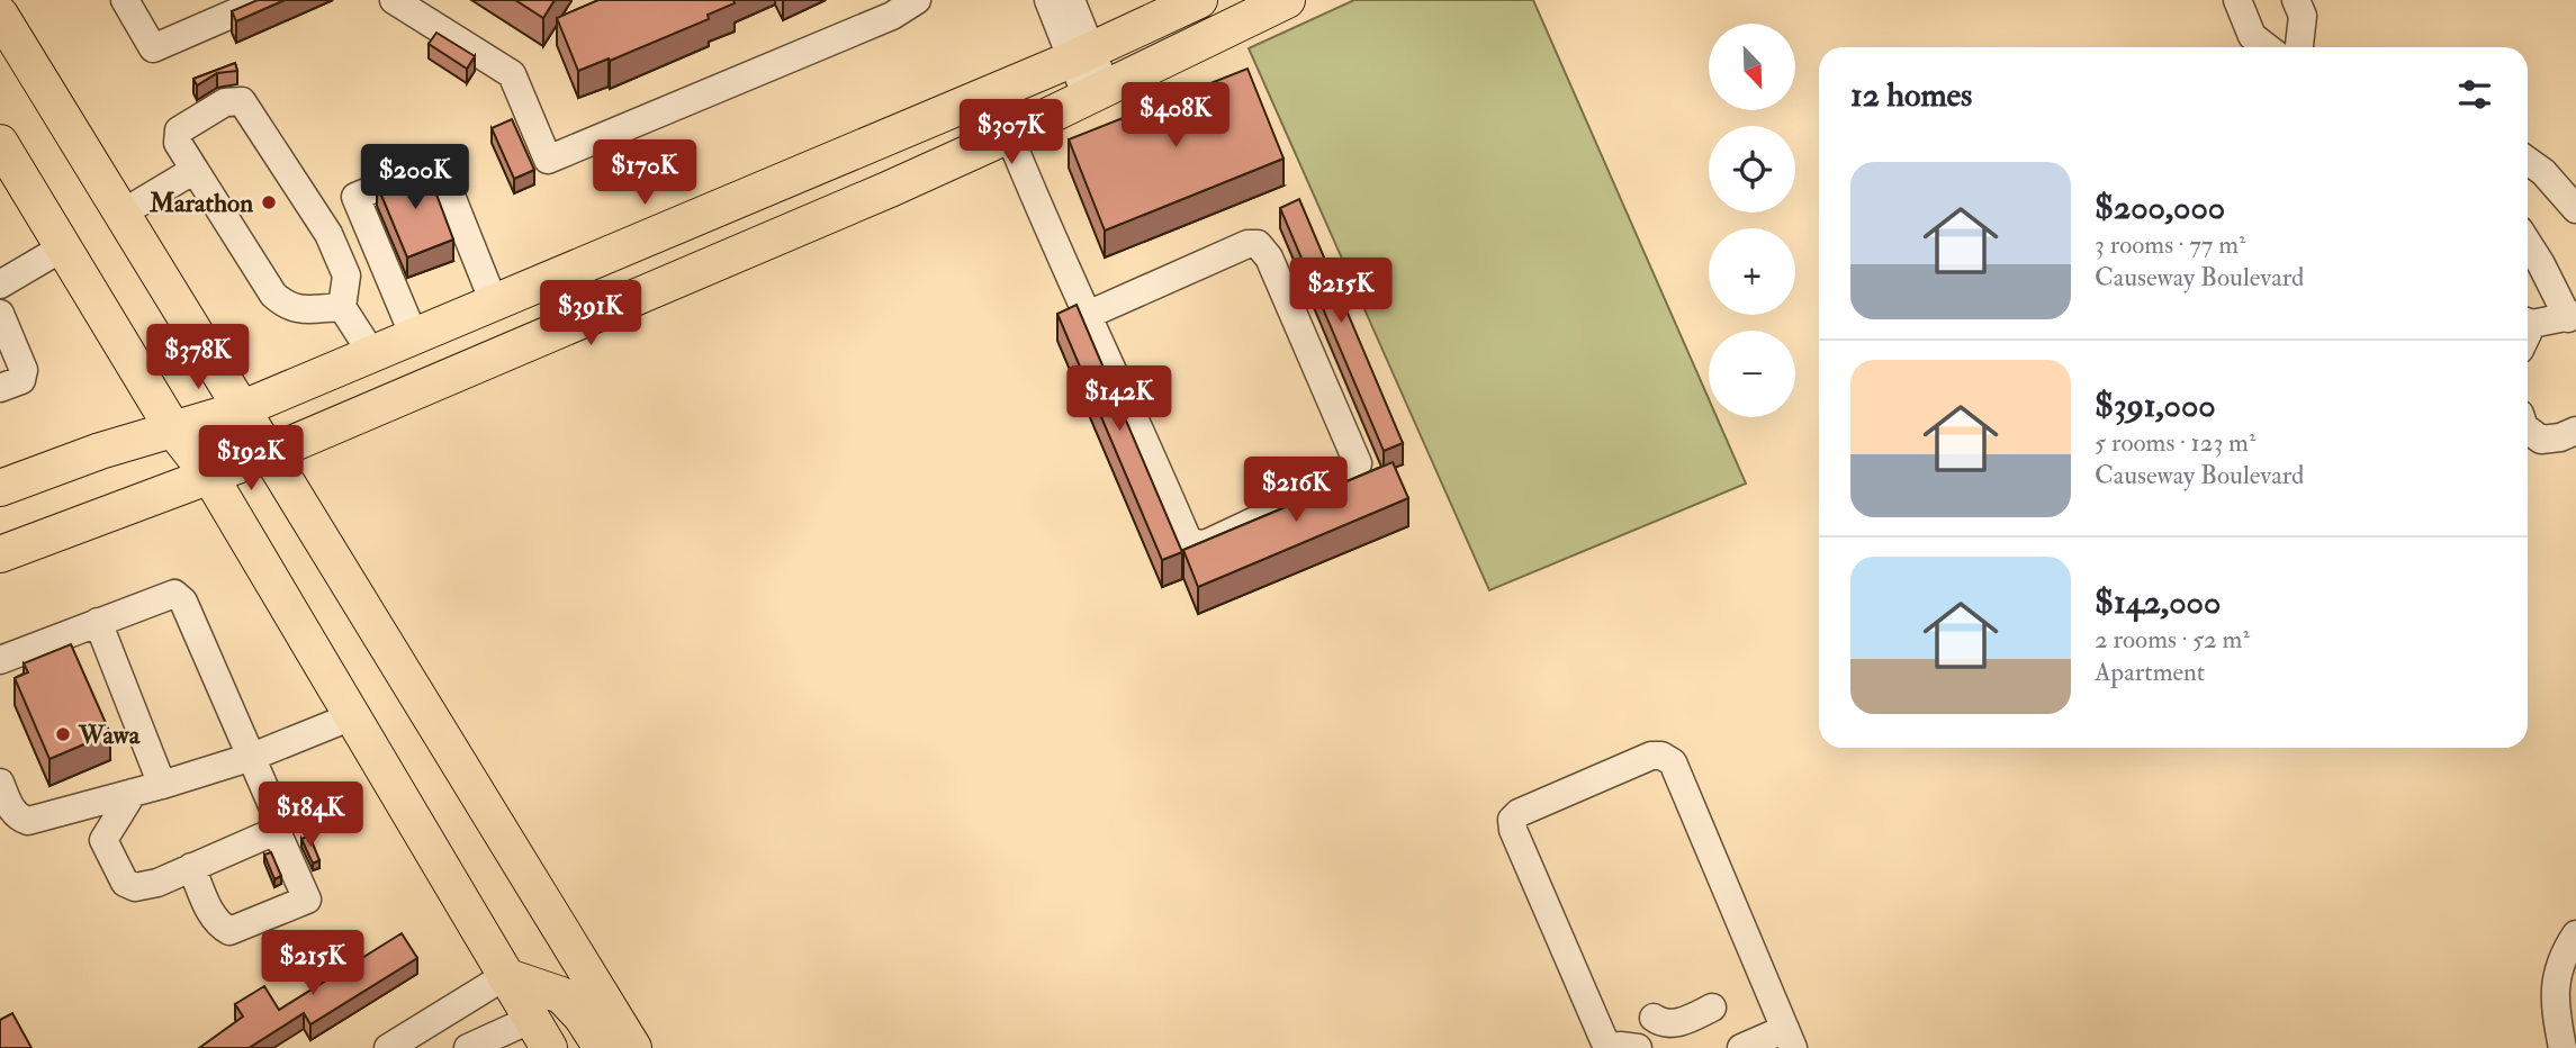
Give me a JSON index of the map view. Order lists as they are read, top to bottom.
{
  "places": ["Marathon", "Wawa"],
  "north": "bottom right",
  "page": {
    "map_buttons": ["+", "−"],
    "heading": "12 homes",
    "price": [
      "$408K",
      "$307K",
      "$170K",
      "$200K",
      "$215K",
      "$391K",
      "$378K",
      "$142K",
      "$192K",
      "$216K",
      "$184K",
      "$215K"
    ],
    "list": [
      {
        "name": "$200,000",
        "note": "3 rooms · 77 m² · Causeway Boulevard"
      },
      {
        "name": "$391,000",
        "note": "5 rooms · 123 m² · Causeway Boulevard"
      },
      {
        "name": "$142,000",
        "note": "2 rooms · 52 m² · Apartment"
      }
    ]
  }
}
